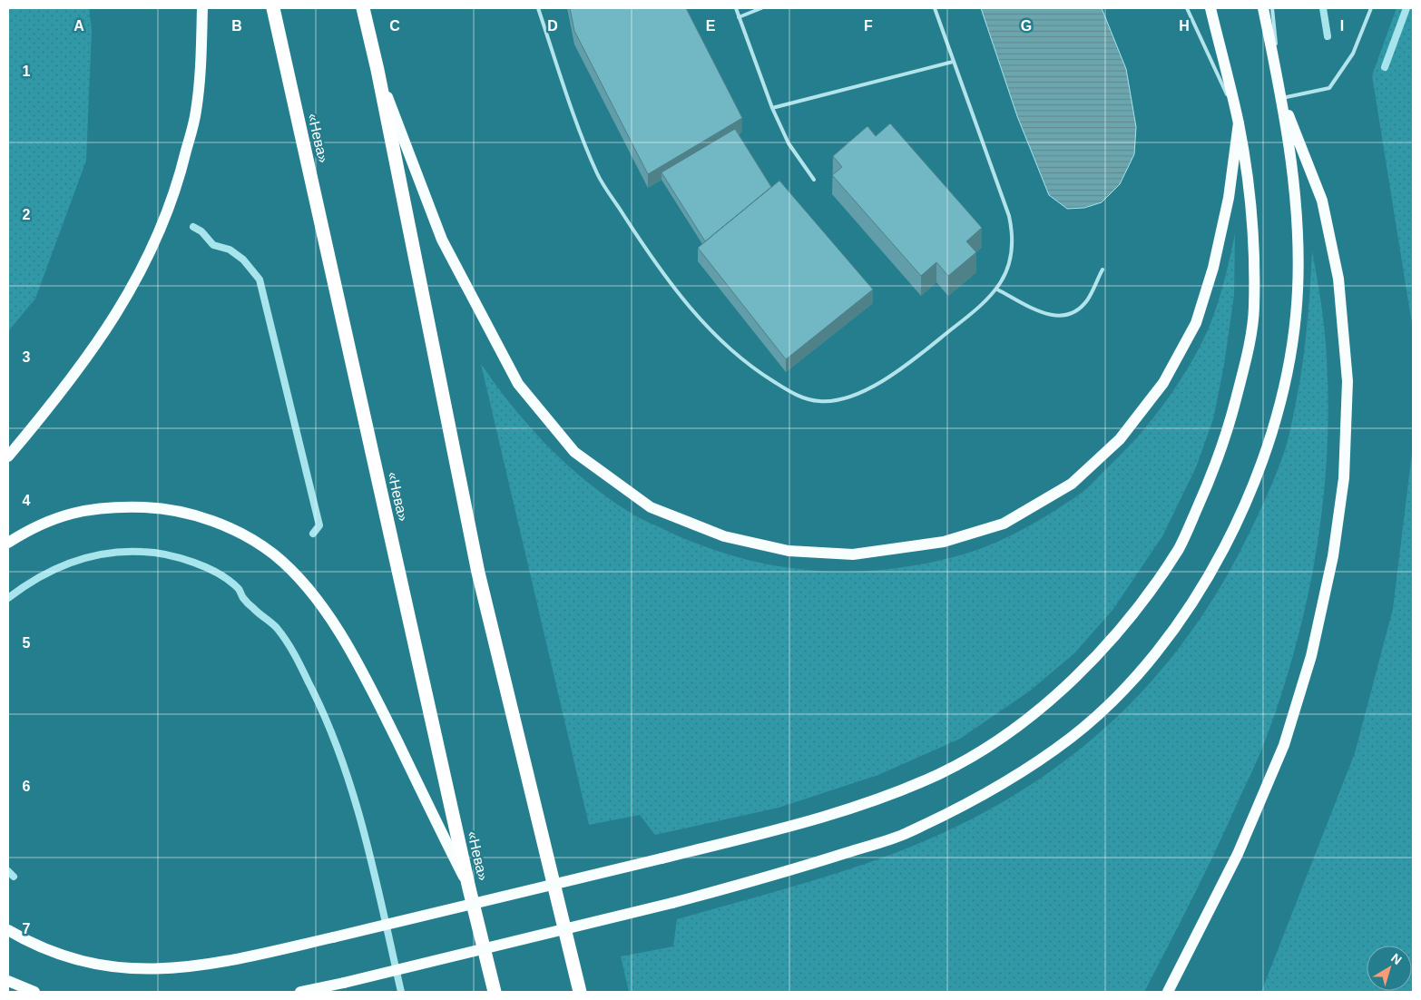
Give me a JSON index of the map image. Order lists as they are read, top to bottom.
{
  "streets": {
    "highway": ["«Нева»"]
  },
  "north": "top right",
  "grid": {
    "columns": [
      "A",
      "B",
      "C",
      "D",
      "E",
      "F",
      "G",
      "H",
      "I"
    ],
    "rows": [
      "1",
      "2",
      "3",
      "4",
      "5",
      "6",
      "7"
    ]
  }
}
